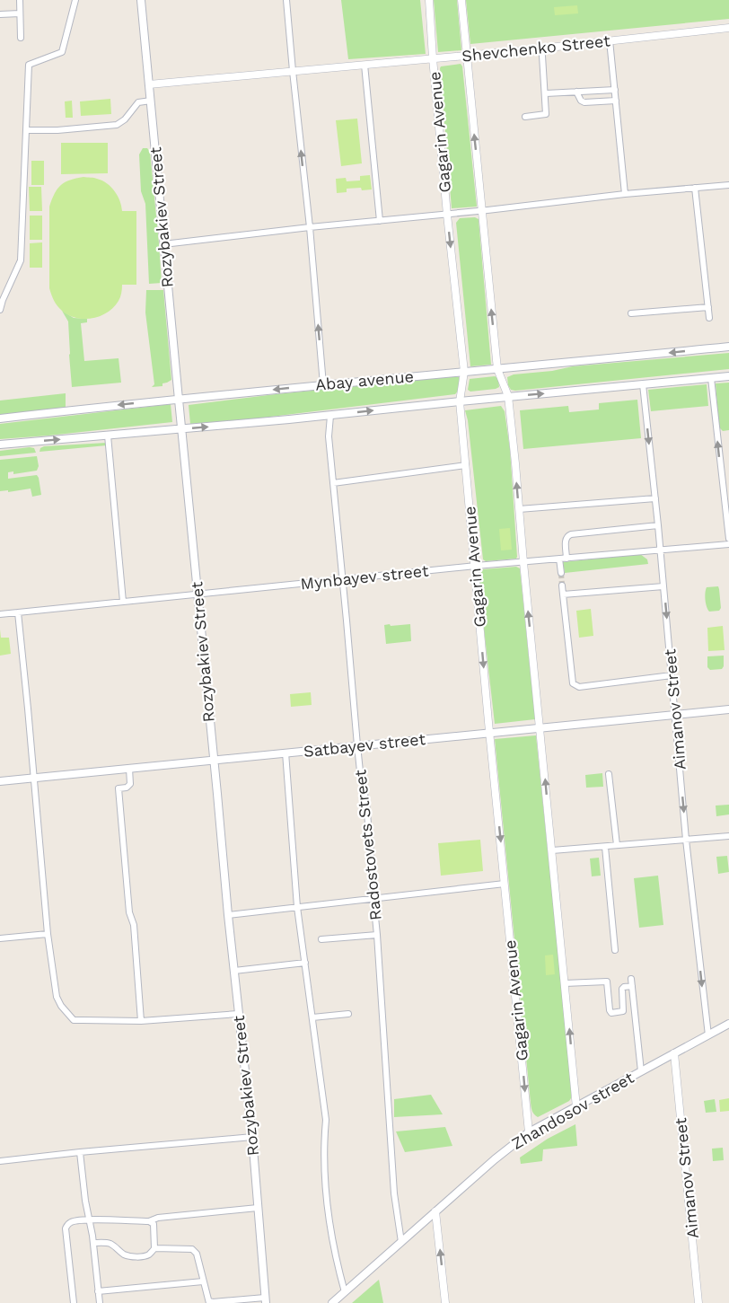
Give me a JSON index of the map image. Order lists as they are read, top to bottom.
{
  "streets": {
    "main road": [
      "Rozybakiev Street",
      "Abay avenue",
      "Satbayev street",
      "Zhandosov street"
    ],
    "street": [
      "Shevchenko Street",
      "Gagarin Avenue",
      "Mynbayev street",
      "Aimanov Street",
      "Radostovets Street"
    ]
  },
  "crossings": [
    ["Shevchenko Street", "Gagarin Avenue"],
    ["Shevchenko Street", "Rozybakiev Street"],
    ["Gagarin Avenue", "Abay avenue"],
    ["Gagarin Avenue", "Mynbayev street"],
    ["Gagarin Avenue", "Satbayev street"],
    ["Gagarin Avenue", "Zhandosov street"],
    ["Rozybakiev Street", "Abay avenue"],
    ["Rozybakiev Street", "Mynbayev street"],
    ["Rozybakiev Street", "Satbayev street"],
    ["Abay avenue", "Aimanov Street"],
    ["Abay avenue", "Radostovets Street"],
    ["Mynbayev street", "Aimanov Street"],
    ["Mynbayev street", "Radostovets Street"],
    ["Aimanov Street", "Satbayev street"],
    ["Aimanov Street", "Zhandosov street"],
    ["Satbayev street", "Radostovets Street"],
    ["Radostovets Street", "Zhandosov street"]
  ],
  "one_way": ["Aimanov Street"]
}
